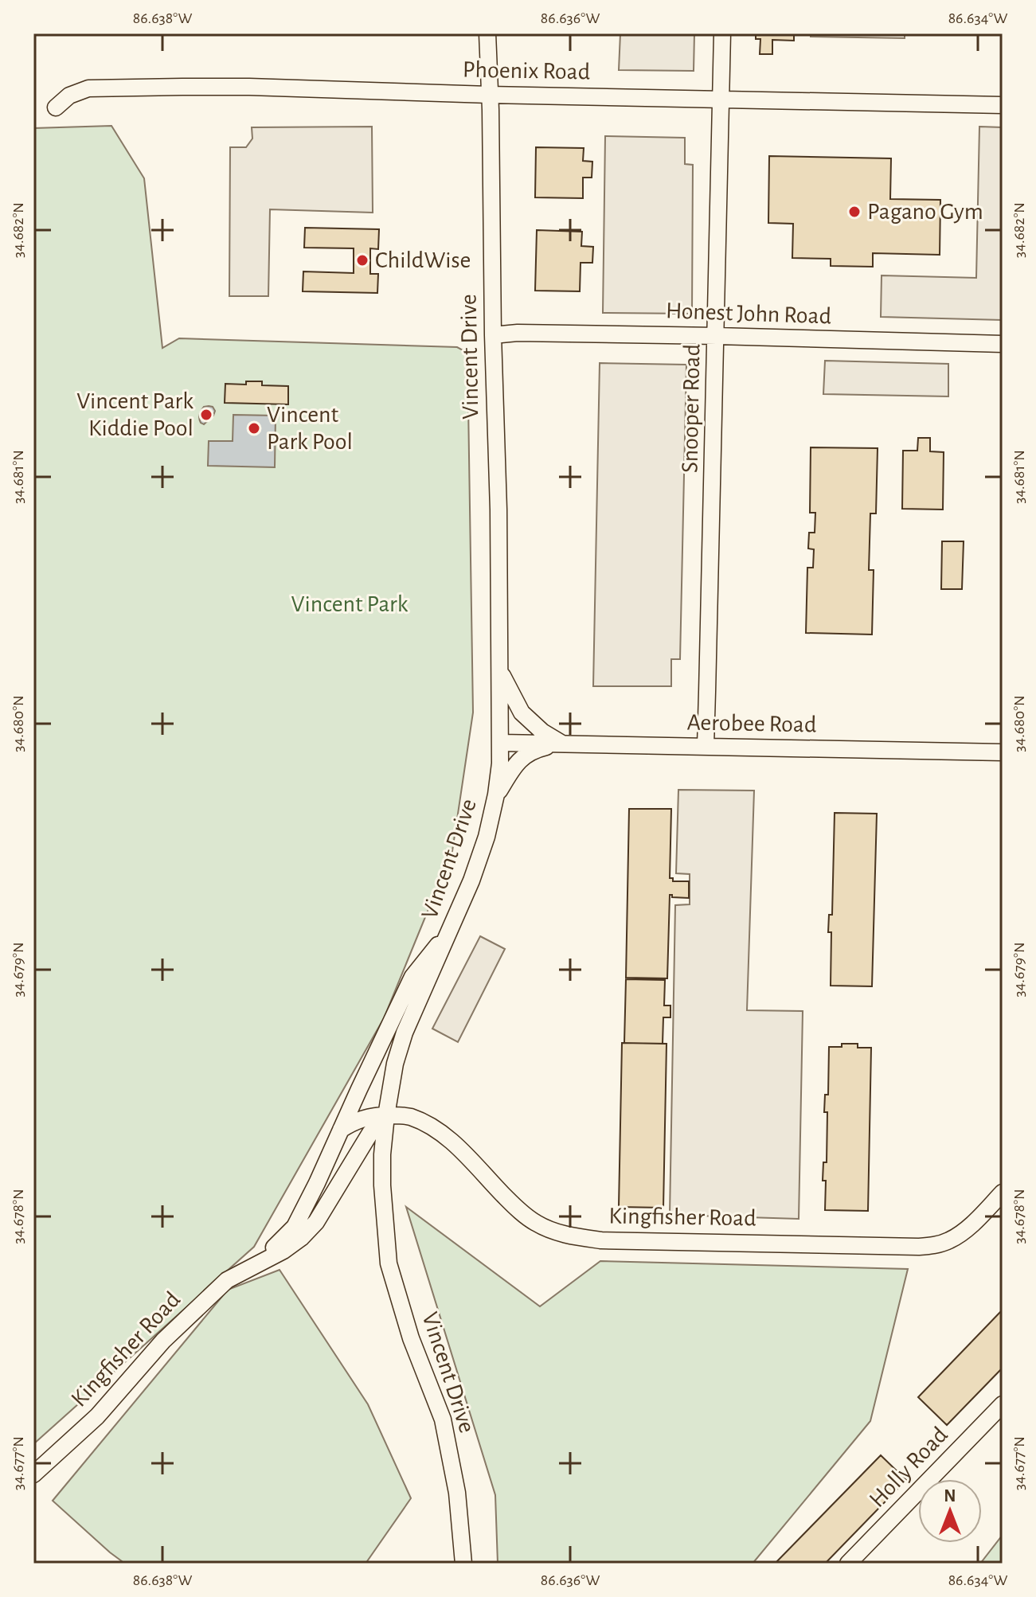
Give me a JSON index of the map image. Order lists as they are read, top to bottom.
{
  "streets": {
    "street": [
      "Phoenix Road",
      "Honest John Road",
      "Vincent Drive",
      "Snooper Road",
      "Aerobee Road",
      "Kingfisher Road",
      "Holly Road"
    ]
  },
  "crossings": [
    ["Phoenix Road", "Vincent Drive"],
    ["Phoenix Road", "Snooper Road"],
    ["Honest John Road", "Vincent Drive"],
    ["Honest John Road", "Snooper Road"],
    ["Vincent Drive", "Aerobee Road"],
    ["Vincent Drive", "Kingfisher Road"],
    ["Snooper Road", "Aerobee Road"]
  ],
  "parks": ["Vincent Park"],
  "places": [
    "Pagano Gym",
    "ChildWise",
    "Vincent Park Kiddie Pool",
    "Vincent Park Pool"
  ],
  "north": "top",
  "coordinates": [
    "86.638°W",
    "86.636°W",
    "86.634°W",
    "34.682°N",
    "34.681°N",
    "34.680°N",
    "34.679°N",
    "34.678°N",
    "34.677°N"
  ]
}
